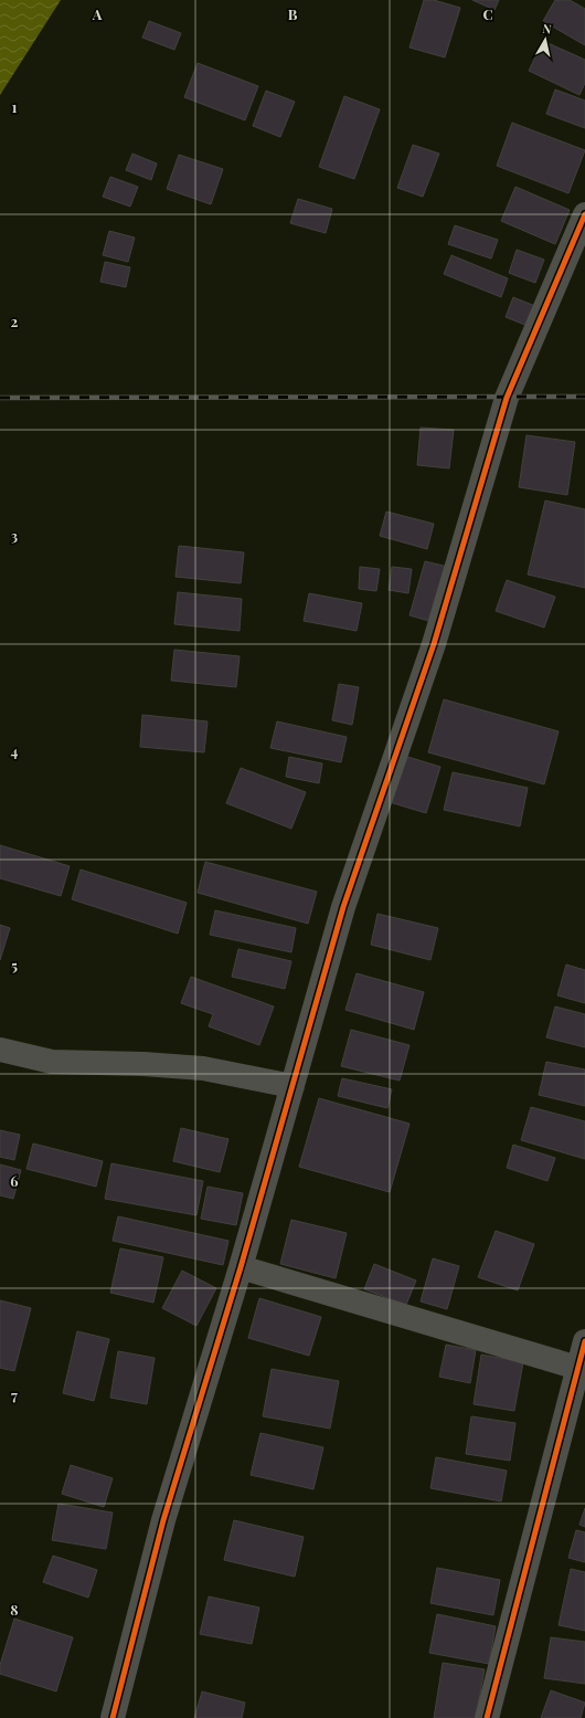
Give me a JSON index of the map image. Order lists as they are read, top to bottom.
{
  "north": "top",
  "grid": {
    "columns": ["A", "B", "C"],
    "rows": [
      "1",
      "2",
      "3",
      "4",
      "5",
      "6",
      "7",
      "8"
    ]
  }
}
